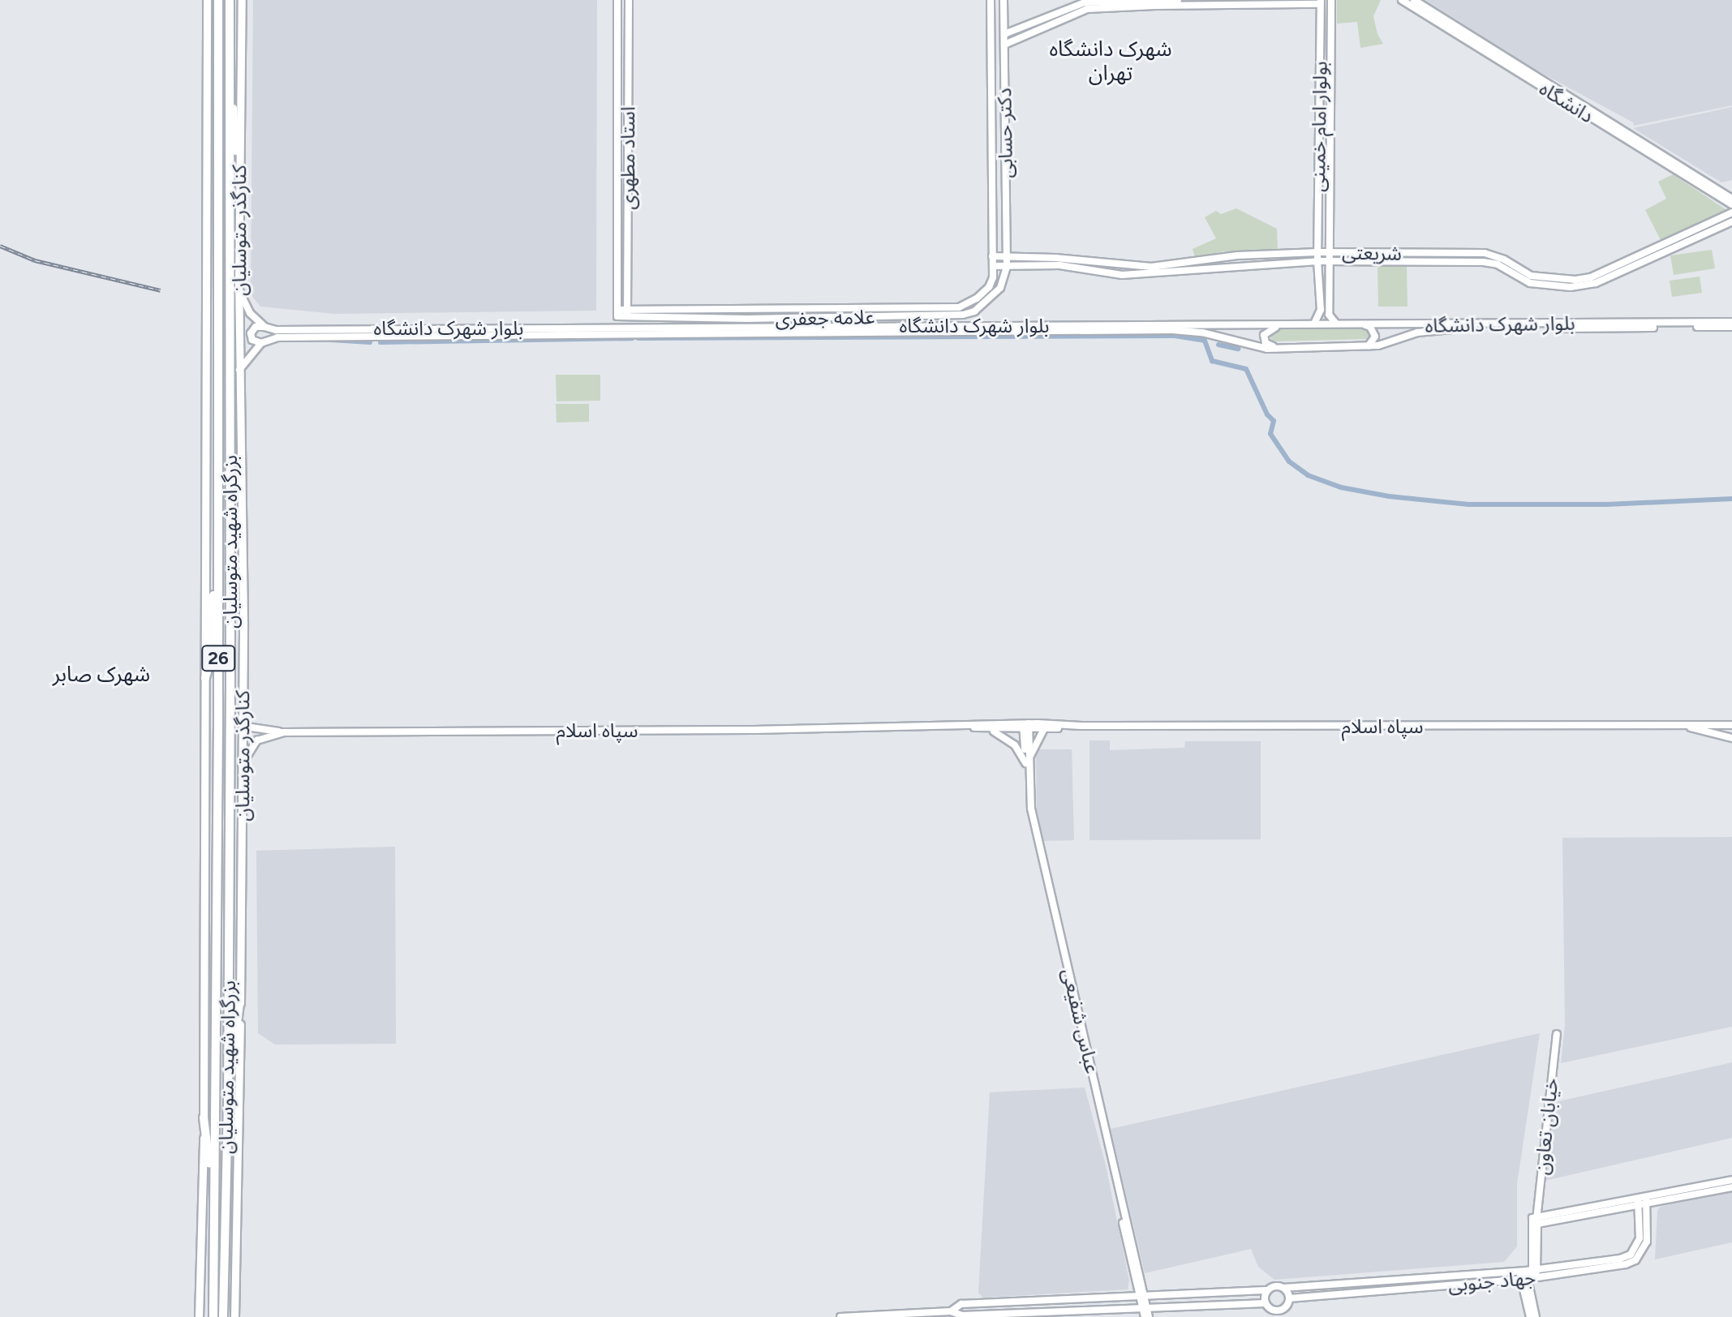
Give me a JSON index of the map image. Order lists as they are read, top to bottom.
{
  "streets": {
    "highway": ["بزرگراه شهید متوسلیان", "26"],
    "main road": ["کنارگذر متوسلیان"],
    "street": [
      "دانشگاه",
      "بولوار امام خمینی",
      "دکتر حسابی",
      "استاد مطهری",
      "شریعتی",
      "علامه جعفری",
      "بلوار شهرک دانشگاه",
      "سپاه اسلام",
      "عباس شفیعی",
      "خیابان تعاون",
      "جهاد جنوبی"
    ]
  },
  "crossings": [
    ["بولوار امام خمینی", "شریعتی"],
    ["بولوار امام خمینی", "بلوار شهرک دانشگاه"],
    ["دکتر حسابی", "شریعتی"],
    ["دکتر حسابی", "علامه جعفری"],
    ["استاد مطهری", "علامه جعفری"],
    ["کنارگذر متوسلیان", "سپاه اسلام"],
    ["شریعتی", "علامه جعفری"],
    ["سپاه اسلام", "عباس شفیعی"],
    ["خیابان تعاون", "جهاد جنوبی"]
  ],
  "districts": ["شهرک دانشگاه تهران", "شهرک صابر"]
}
